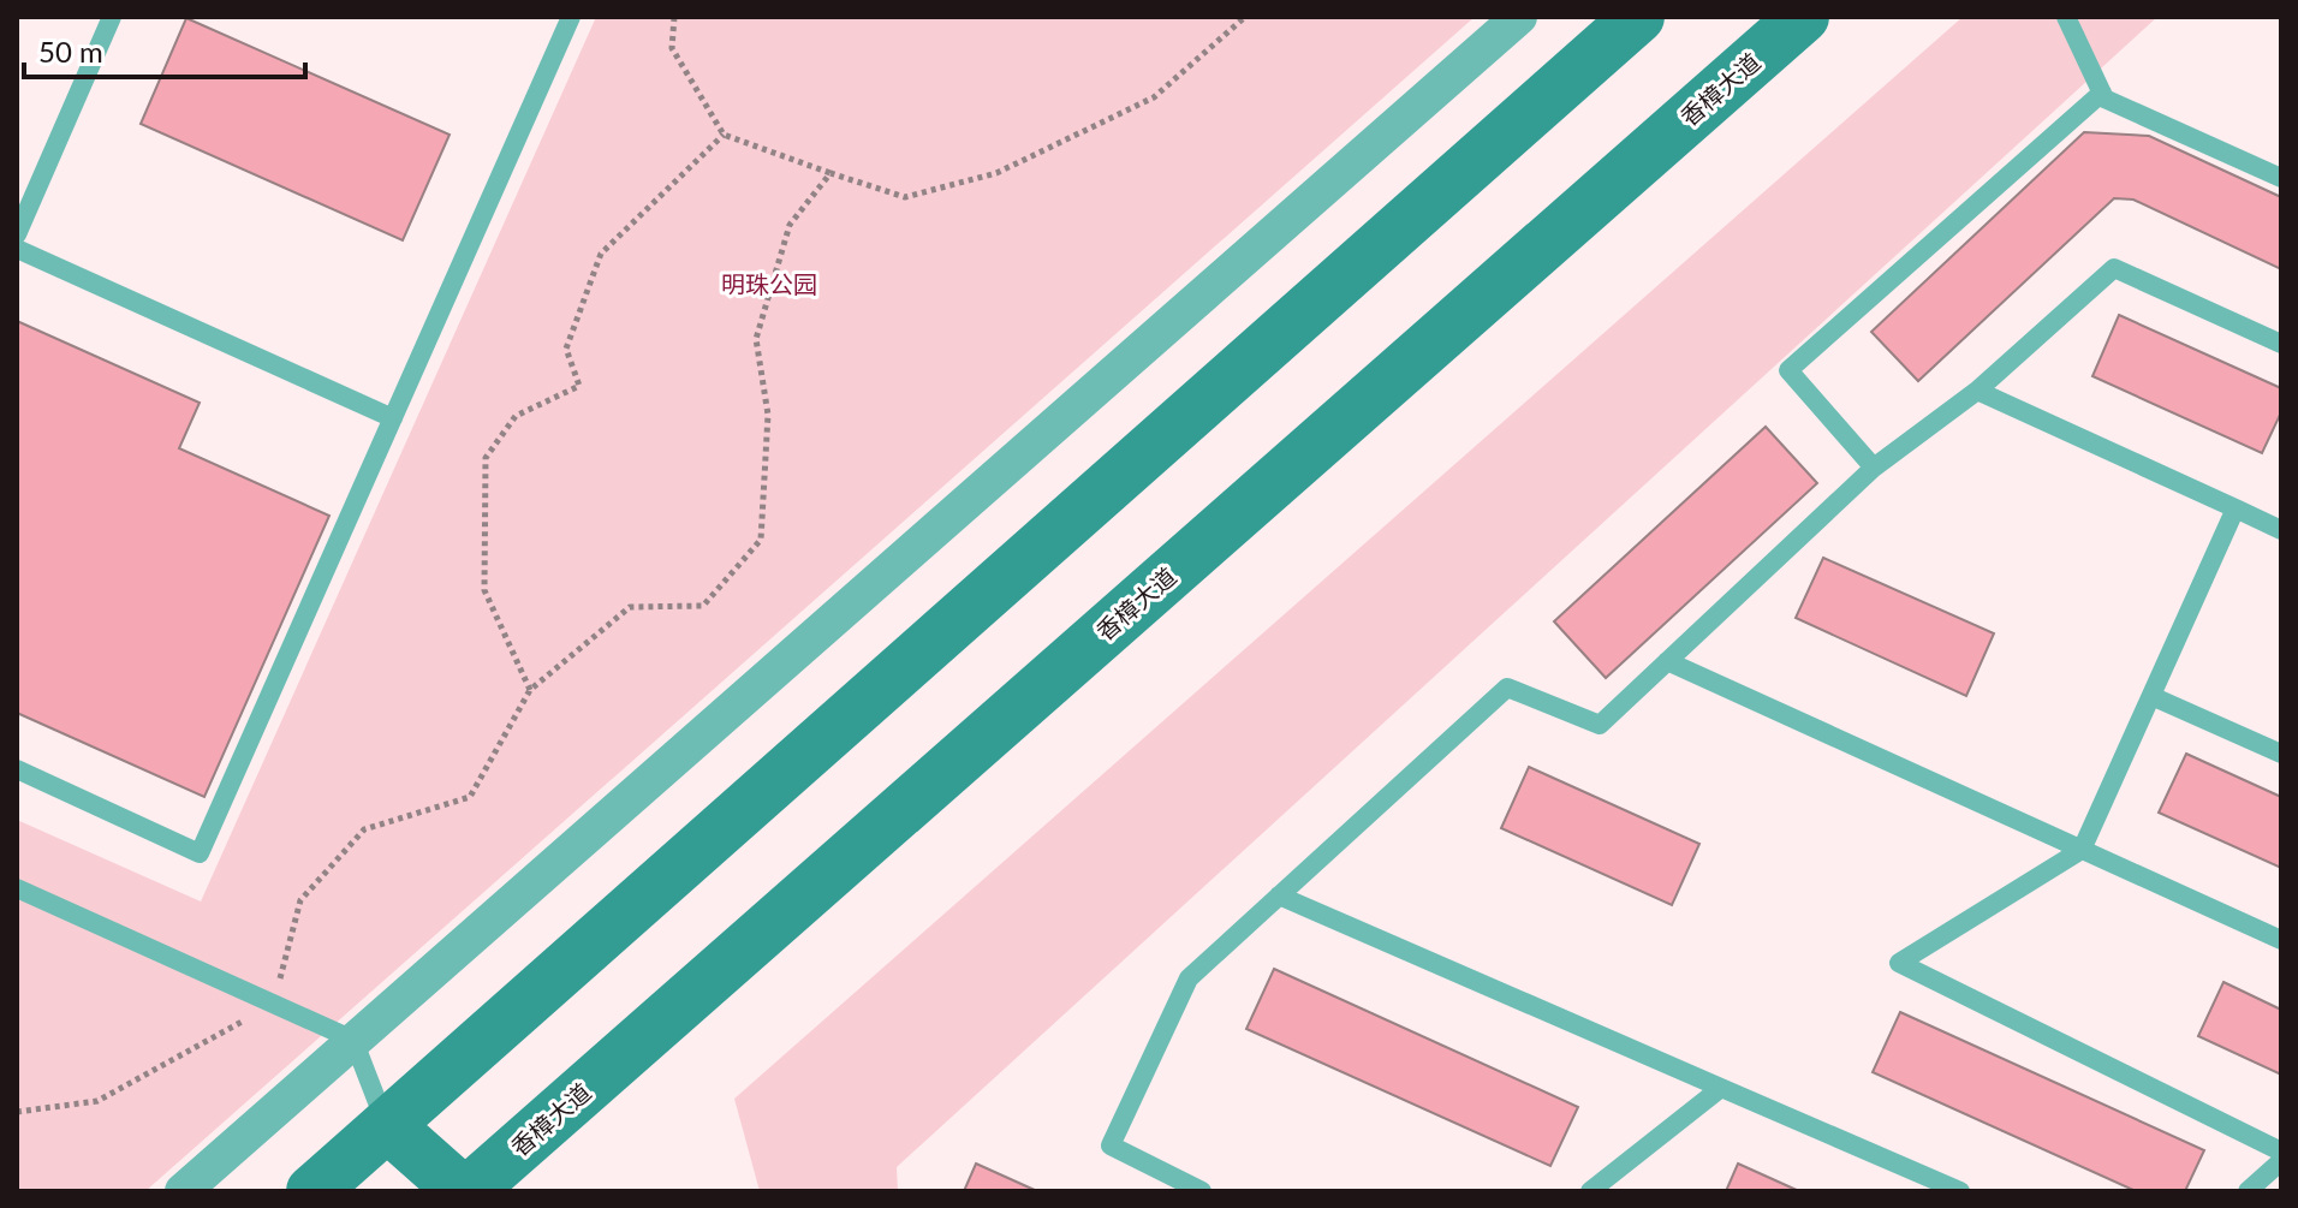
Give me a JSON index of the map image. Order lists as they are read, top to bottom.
{
  "streets": {
    "main road": ["香樟大道"]
  },
  "parks": ["明珠公园"],
  "scale_bar": "50 m"
}
